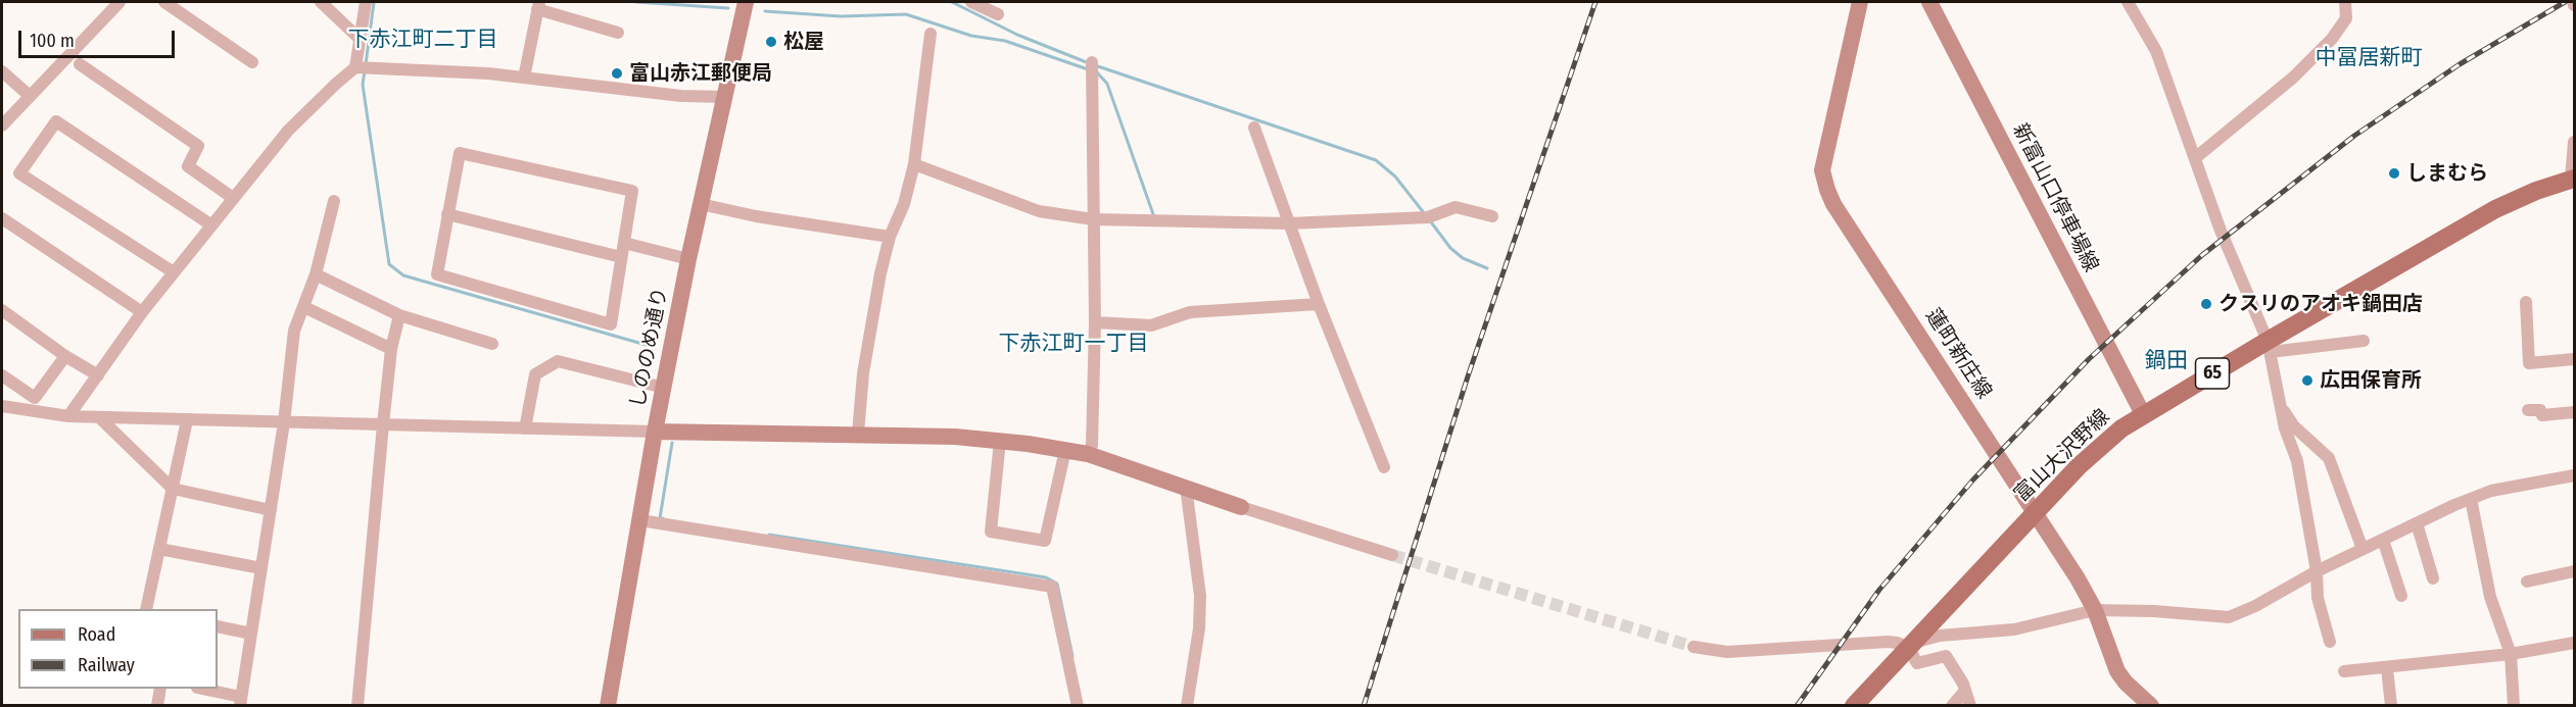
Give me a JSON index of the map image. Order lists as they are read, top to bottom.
{
  "streets": {
    "main road": [
      "新富山口停車場線",
      "しののめ通り",
      "蓮町新庄線",
      "65",
      "富山大沢野線"
    ]
  },
  "crossings": [
    ["新富山口停車場線", "富山大沢野線"],
    ["蓮町新庄線", "富山大沢野線"]
  ],
  "districts": [
    "下赤江町二丁目",
    "中冨居新町",
    "下赤江町一丁目",
    "鍋田"
  ],
  "places": [
    "松屋",
    "富山赤江郵便局",
    "しまむら",
    "クスリのアオキ鍋田店",
    "広田保育所"
  ],
  "legend": ["Road", "Railway"],
  "scale_bar": "100 m"
}
